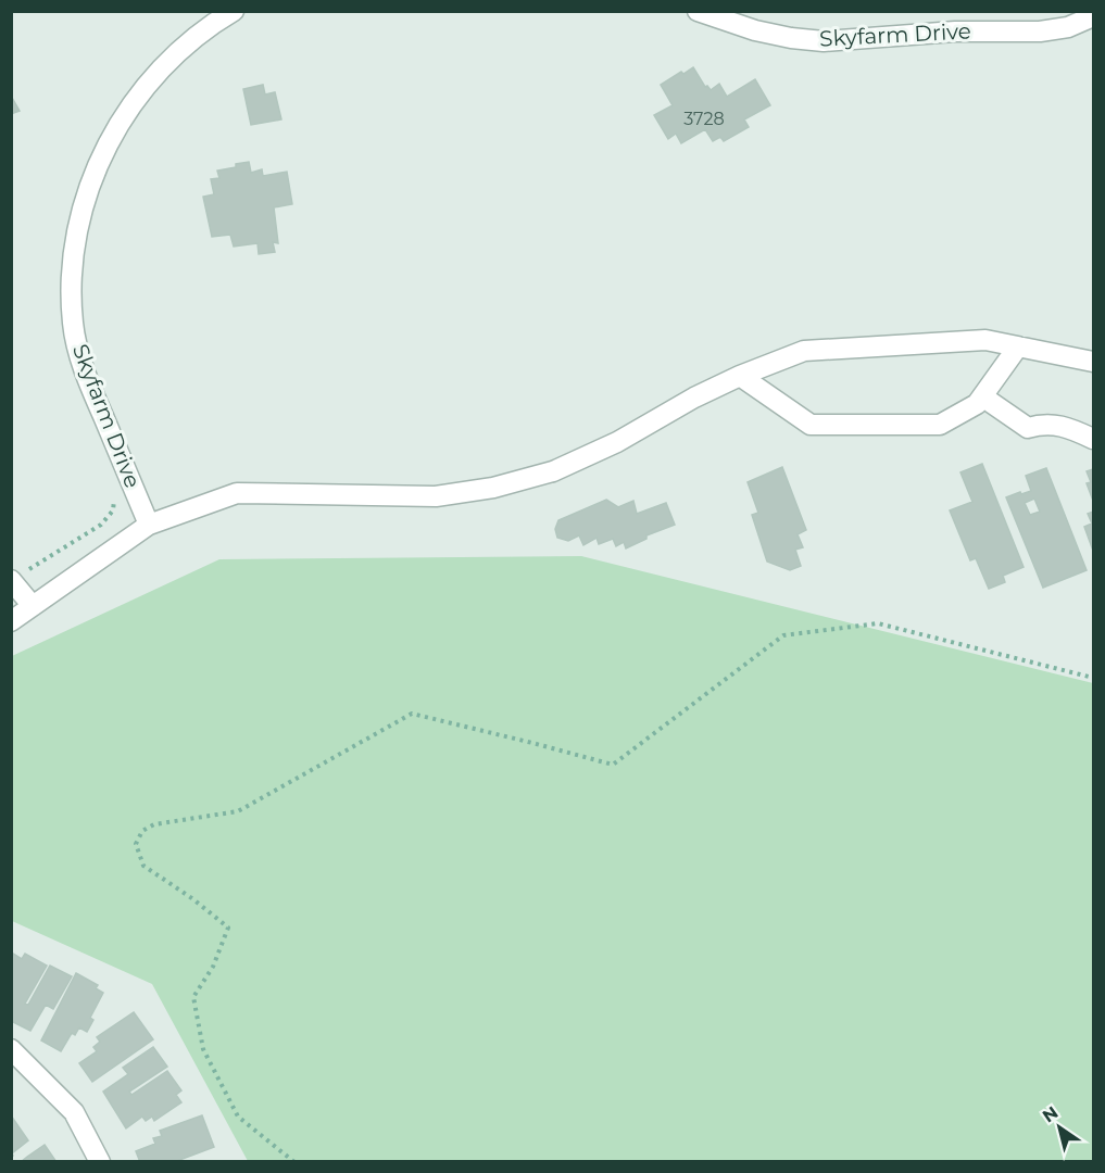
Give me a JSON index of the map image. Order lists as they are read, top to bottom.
{
  "streets": {
    "street": ["Skyfarm Drive"]
  },
  "house_numbers": ["3728"],
  "north": "top left"
}
